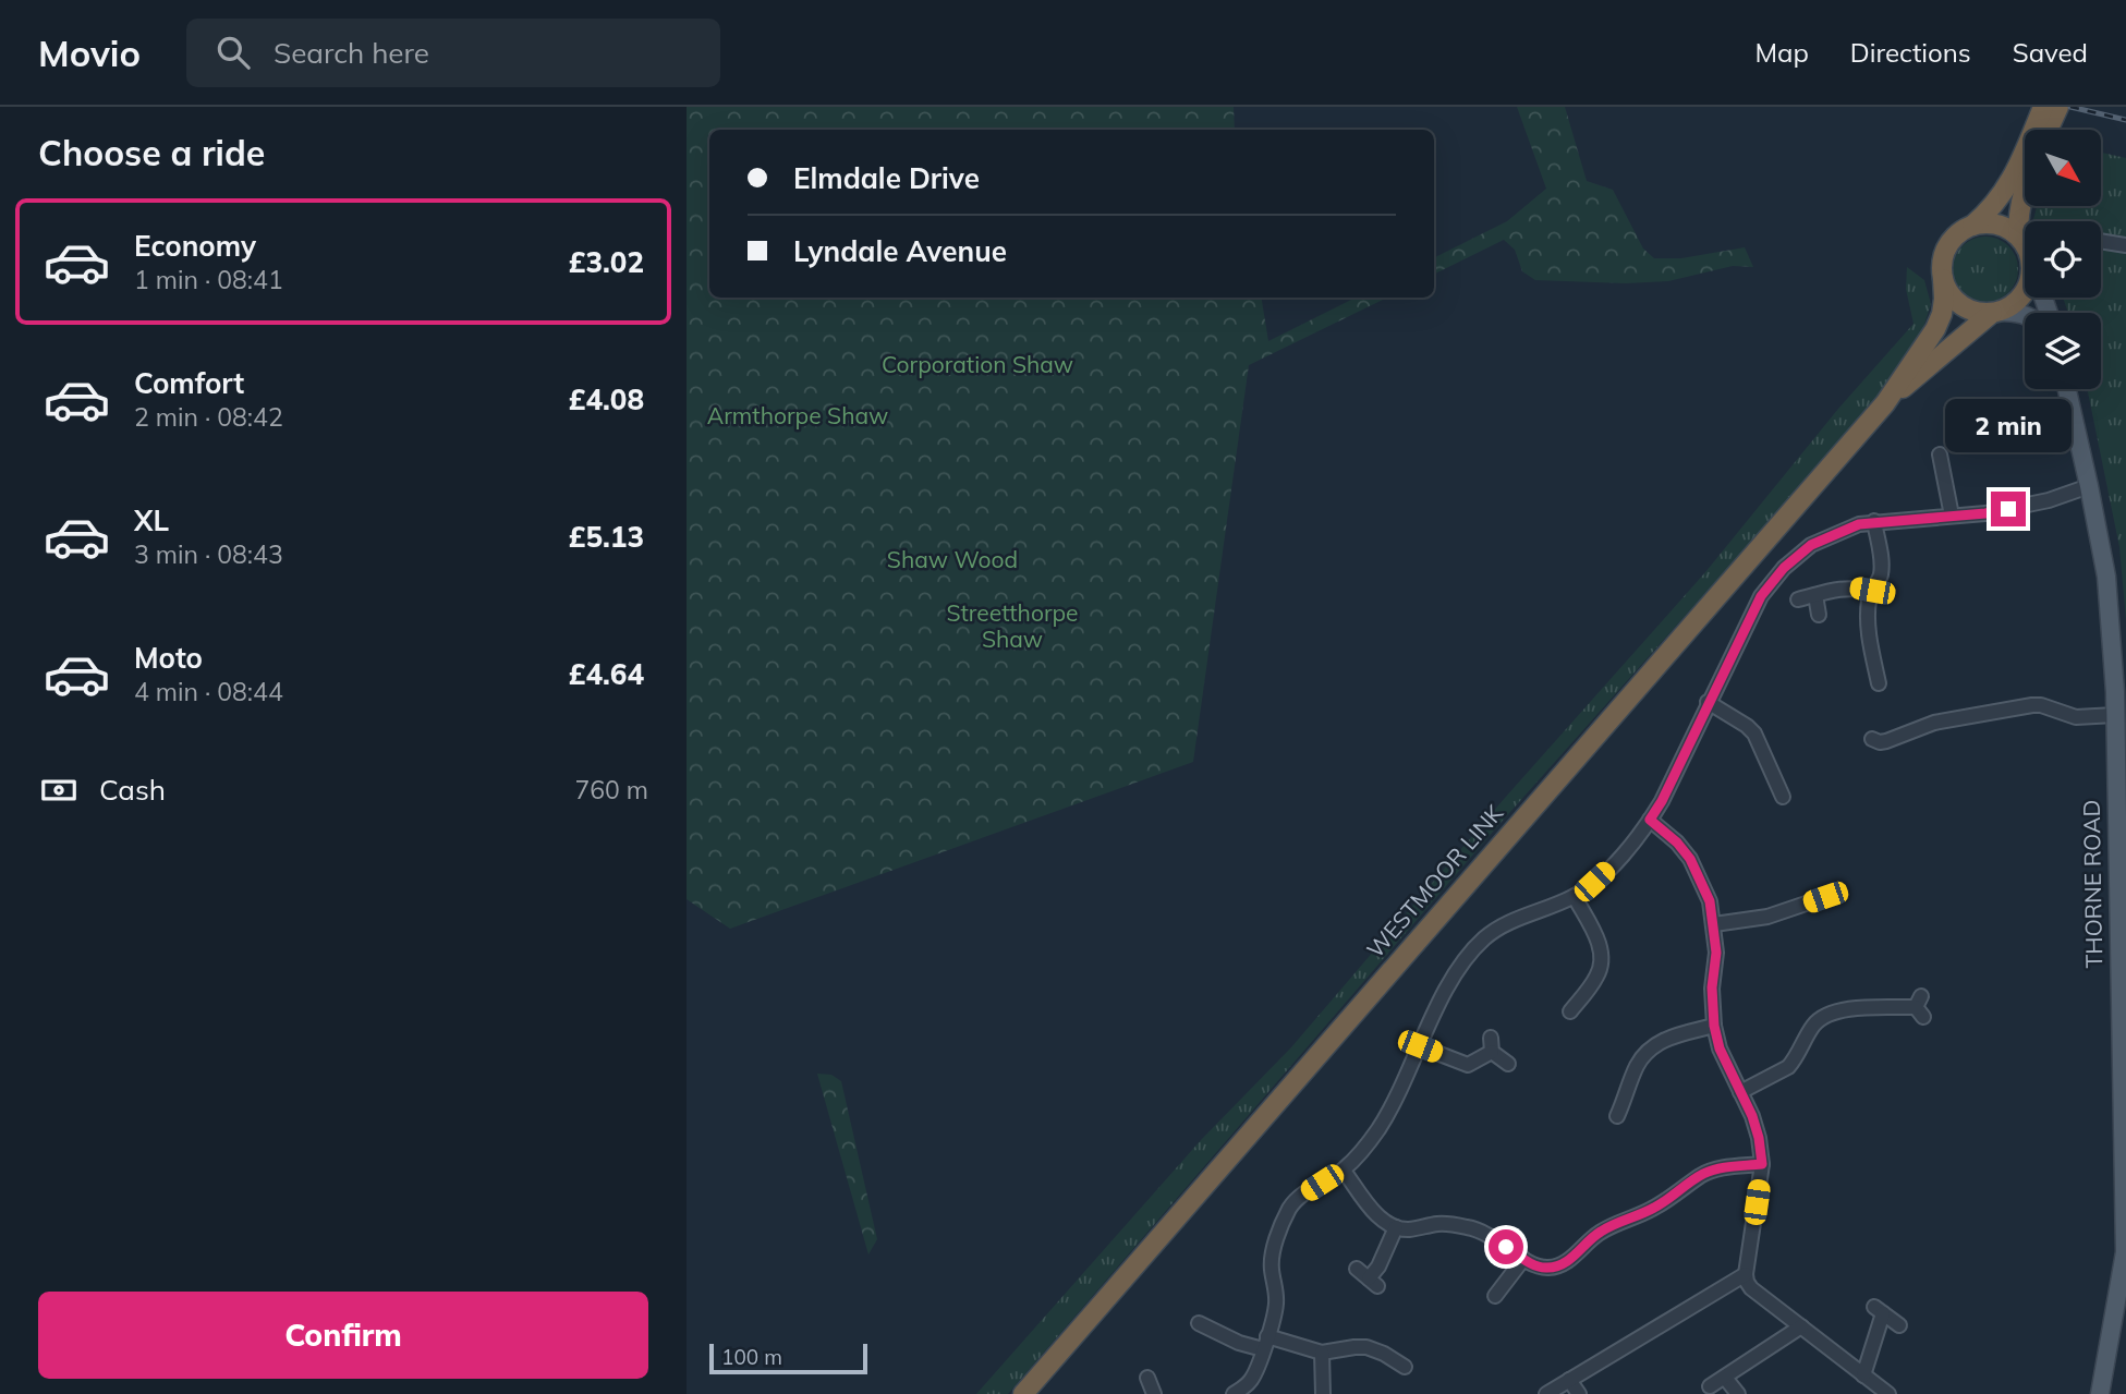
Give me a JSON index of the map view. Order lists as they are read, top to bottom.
{
  "streets": {
    "highway": ["WESTMOOR LINK"],
    "main road": ["THORNE ROAD"]
  },
  "parks": [
    "Corporation Shaw",
    "Armthorpe Shaw",
    "Shaw Wood",
    "Streetthorpe Shaw"
  ],
  "scale_bar": "100 m",
  "north": "bottom right",
  "page": {
    "header": "Movio",
    "search": "Search here",
    "nav": ["Map", "Directions", "Saved"],
    "heading": "Choose a ride",
    "banner": ["Elmdale Drive", "Lyndale Avenue"],
    "list": [
      {
        "name": "Economy",
        "note": "1 min · 08:41",
        "value": "£3.02"
      },
      {
        "name": "Comfort",
        "note": "2 min · 08:42",
        "value": "£4.08"
      },
      {
        "name": "XL",
        "note": "3 min · 08:43",
        "value": "£5.13"
      },
      {
        "name": "Moto",
        "note": "4 min · 08:44",
        "value": "£4.64"
      }
    ],
    "bubble": "2 min",
    "pay": ["Cash", "760 m"],
    "buttons": "Confirm",
    "scale": "100 m"
  }
}
